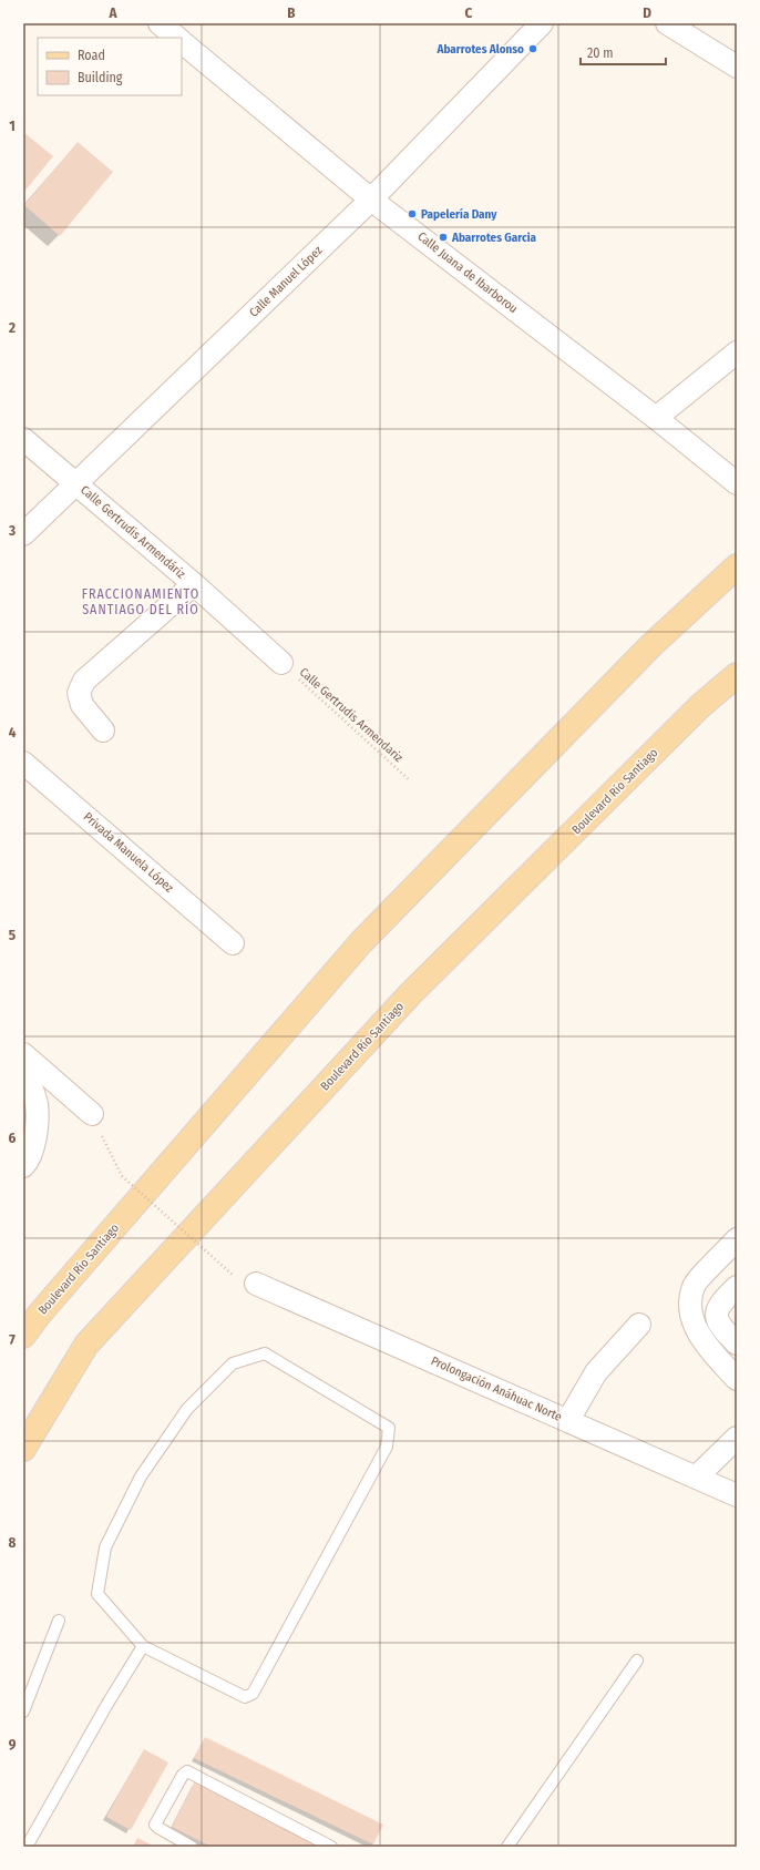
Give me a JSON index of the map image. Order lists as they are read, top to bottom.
{
  "streets": {
    "main road": ["Boulevard Río Santiago"],
    "street": [
      "Calle Juana de Ibarborou",
      "Calle Manuel López",
      "Calle Gertrudis Armendáriz",
      "Privada Manuela López",
      "Prolongación Anáhuac Norte"
    ],
    "path": ["Calle Gertrudis Armendariz"]
  },
  "crossings": [
    ["Calle Juana de Ibarborou", "Calle Manuel López"],
    ["Calle Manuel López", "Calle Gertrudis Armendáriz"],
    ["Calle Gertrudis Armendáriz", "Calle Gertrudis Armendariz"]
  ],
  "districts": ["FRACCIONAMIENTO SANTIAGO DEL RÍO"],
  "places": ["Abarrotes Alonso", "Papelería Dany", "Abarrotes Garcia"],
  "legend": ["Road", "Building"],
  "scale_bar": "20 m",
  "grid": {
    "columns": [
      "A",
      "B",
      "C",
      "D"
    ],
    "rows": [
      "1",
      "2",
      "3",
      "4",
      "5",
      "6",
      "7",
      "8",
      "9"
    ]
  }
}
